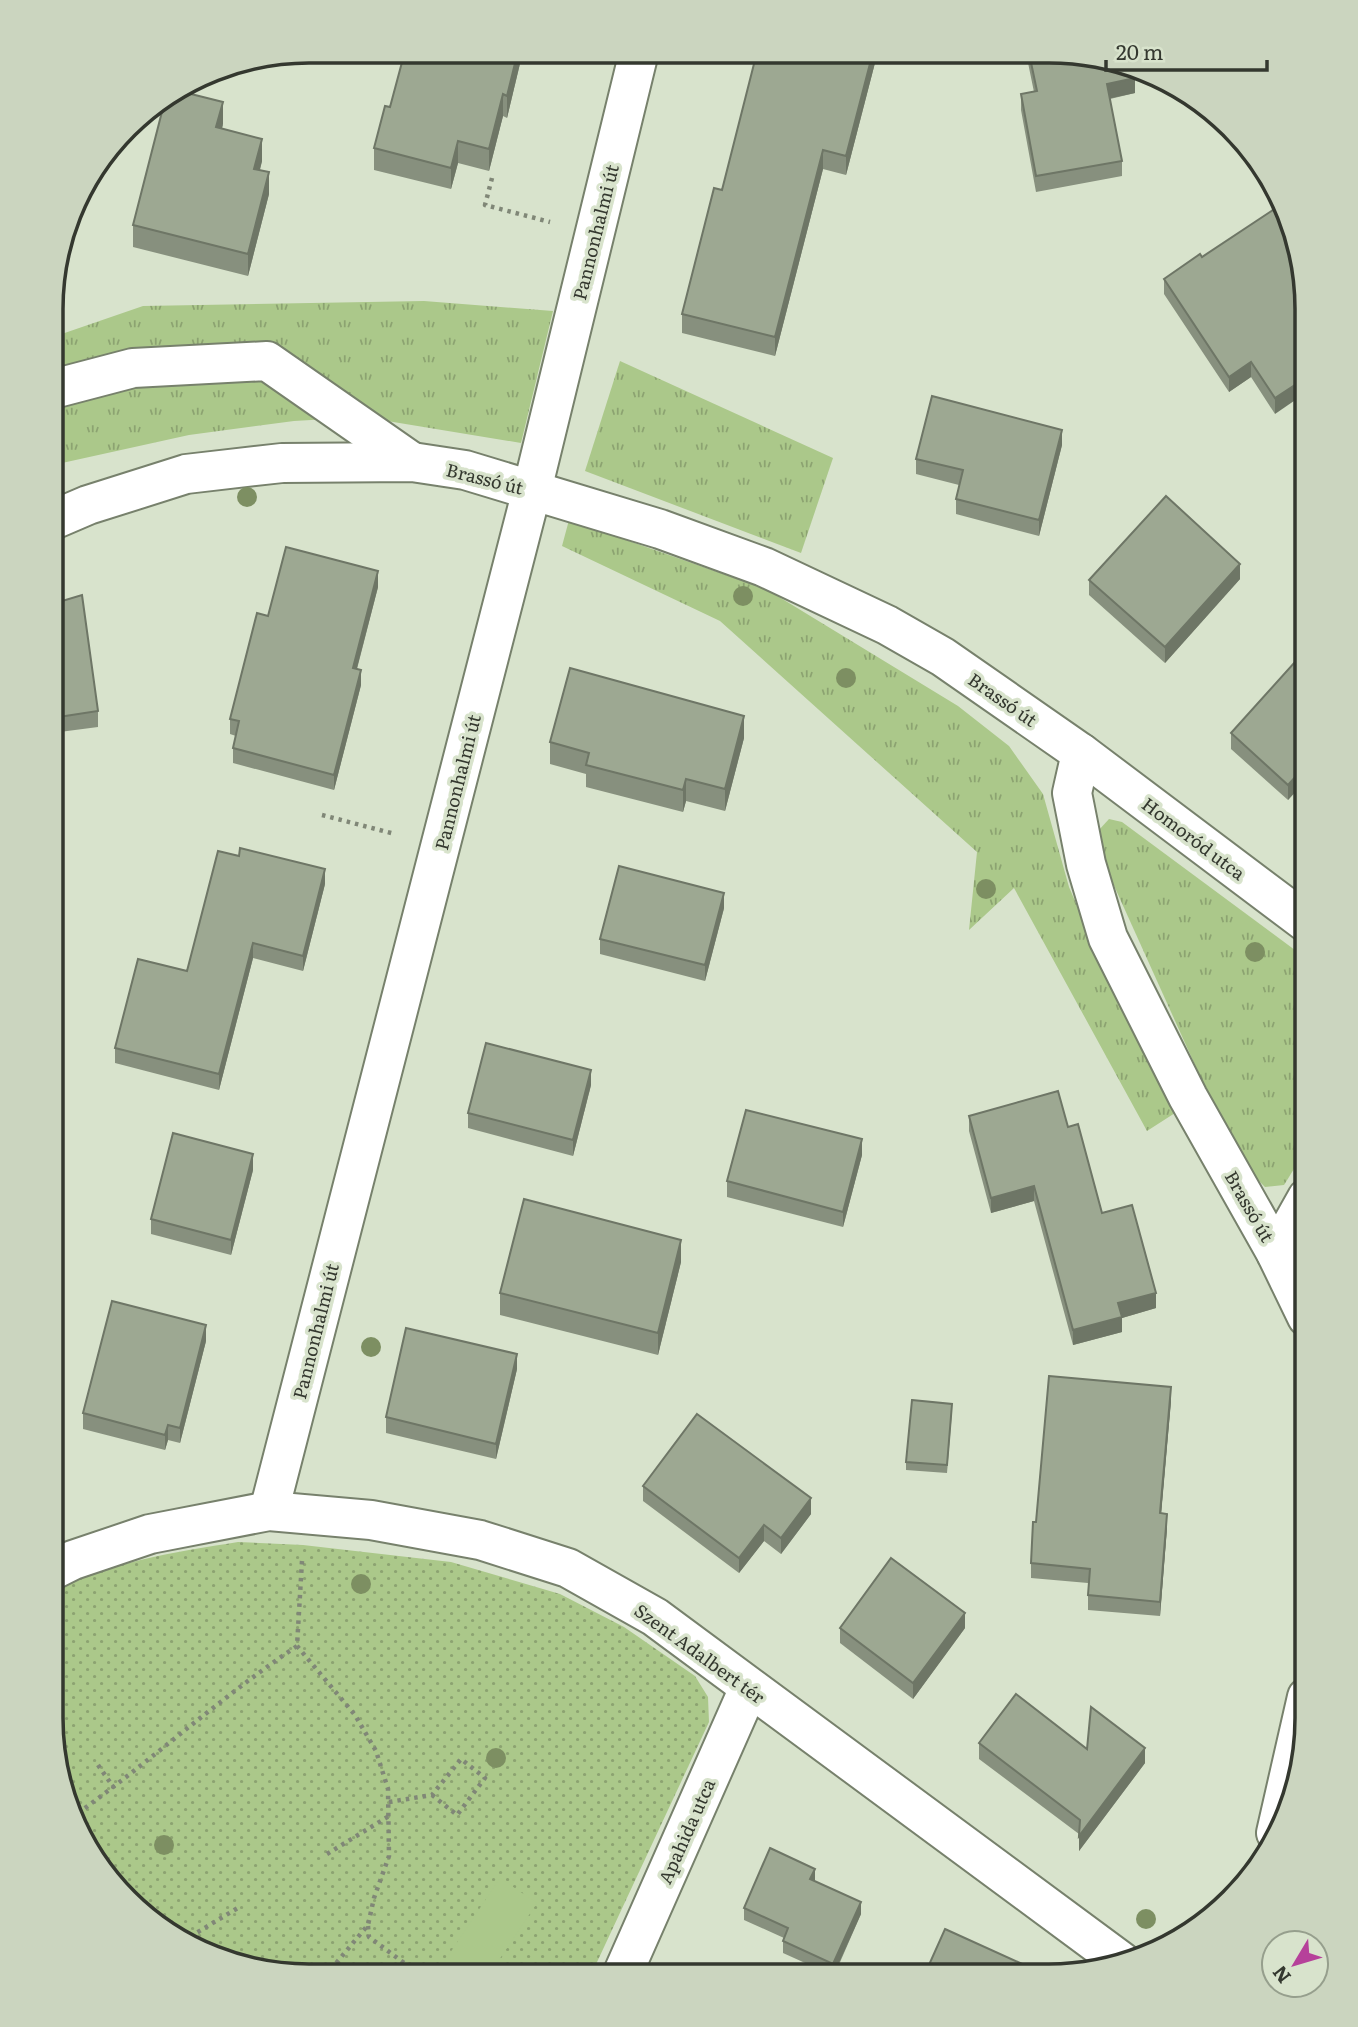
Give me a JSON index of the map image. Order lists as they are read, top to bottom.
{
  "streets": {
    "street": [
      "Pannonhalmi út",
      "Brassó út",
      "Homoród utca",
      "Szent Adalbert tér",
      "Apahida utca"
    ]
  },
  "crossings": [
    ["Pannonhalmi út", "Brassó út"],
    ["Pannonhalmi út", "Szent Adalbert tér"],
    ["Brassó út", "Homoród utca"],
    ["Szent Adalbert tér", "Apahida utca"]
  ],
  "scale_bar": "20 m",
  "north": "bottom left"
}
